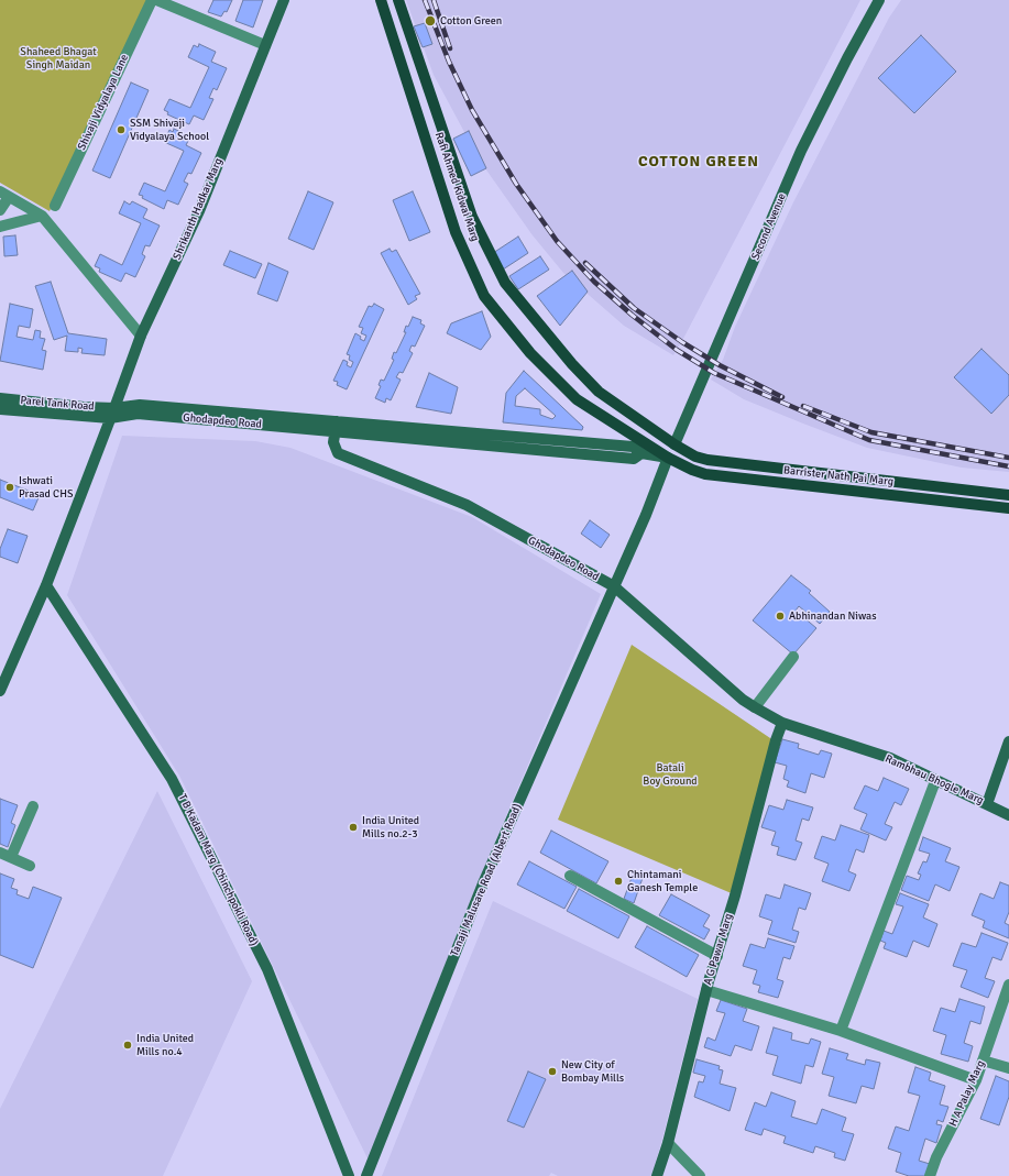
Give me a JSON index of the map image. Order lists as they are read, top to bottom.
{
  "streets": {
    "main road": ["Rafi Ahmed Kidwai Marg", "Barrister Nath Pai Marg"],
    "street": [
      "Shivaji Vidyalaya Lane",
      "Shrikanth Hadkar Marg",
      "Second Avenue",
      "Parel Tank Road",
      "Ghodapdeo Road",
      "Rambhau Bhogle Marg",
      "T B Kadam Marg (Chinchpokli Road)",
      "Tanaji Malusare Road (Albert Road)",
      "A G Pawar Marg",
      "H A Palay Marg"
    ]
  },
  "crossings": [
    ["Rafi Ahmed Kidwai Marg", "Second Avenue"],
    ["Rafi Ahmed Kidwai Marg", "Ghodapdeo Road"],
    ["Rafi Ahmed Kidwai Marg", "Barrister Nath Pai Marg"],
    ["Rafi Ahmed Kidwai Marg", "Tanaji Malusare Road (Albert Road)"],
    ["Shrikanth Hadkar Marg", "Parel Tank Road"],
    ["Shrikanth Hadkar Marg", "Ghodapdeo Road"],
    ["Shrikanth Hadkar Marg", "T B Kadam Marg (Chinchpokli Road)"],
    ["Second Avenue", "Ghodapdeo Road"],
    ["Second Avenue", "Barrister Nath Pai Marg"],
    ["Second Avenue", "Tanaji Malusare Road (Albert Road)"],
    ["Parel Tank Road", "Ghodapdeo Road"],
    ["Ghodapdeo Road", "Barrister Nath Pai Marg"],
    ["Ghodapdeo Road", "Rambhau Bhogle Marg"],
    ["Ghodapdeo Road", "Tanaji Malusare Road (Albert Road)"],
    ["Ghodapdeo Road", "A G Pawar Marg"],
    ["Barrister Nath Pai Marg", "Tanaji Malusare Road (Albert Road)"],
    ["Rambhau Bhogle Marg", "A G Pawar Marg"]
  ],
  "districts": ["COTTON GREEN"],
  "parks": ["Shaheed Bhagat Singh Maidan", "Batali Boy Ground"],
  "places": [
    "Cotton Green",
    "SSM Shivaji Vidyalaya School",
    "Ishwati Prasad CHS",
    "Abhinandan Niwas",
    "India United Mills no.2-3",
    "Chintamani Ganesh Temple",
    "India United Mills no.4",
    "New City of Bombay Mills"
  ]
}
